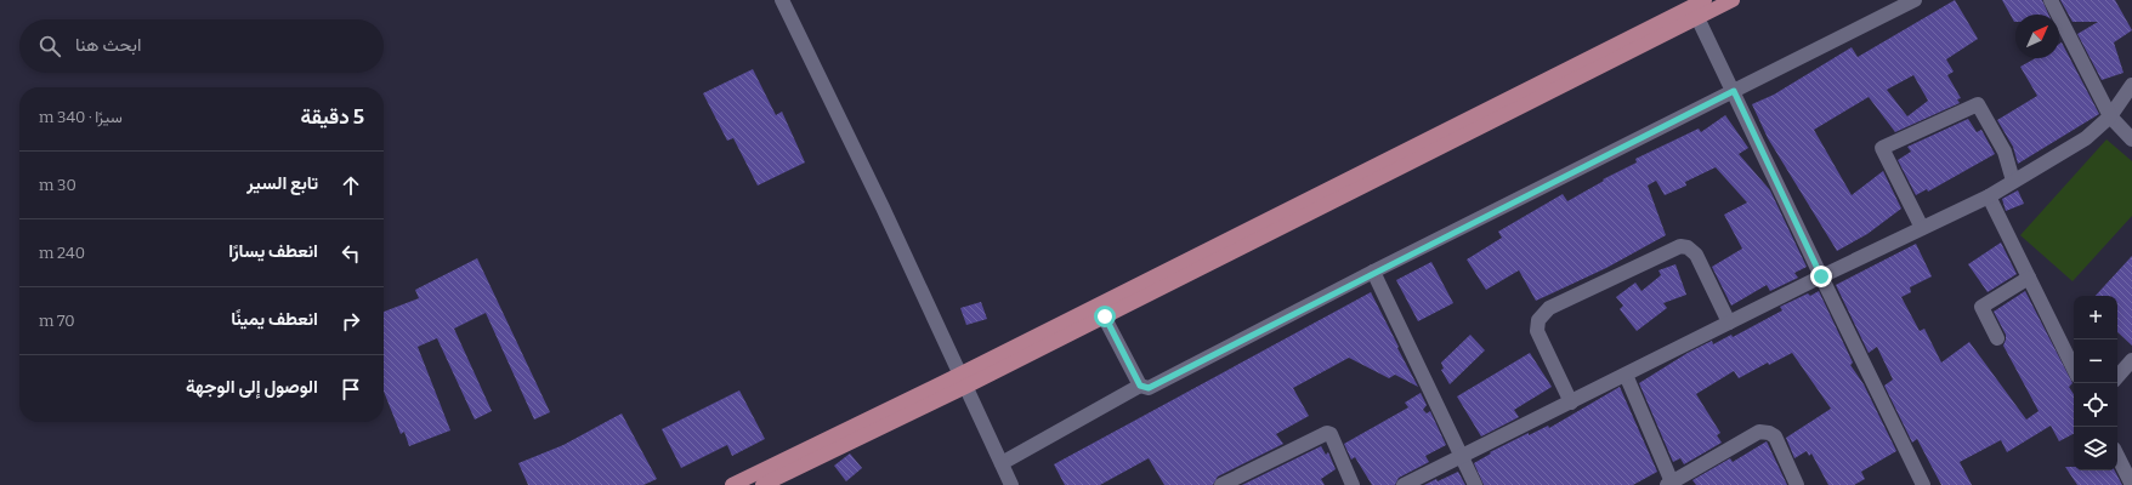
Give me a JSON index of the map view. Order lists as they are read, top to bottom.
{
  "north": "top right",
  "page": {
    "search": "ابحث هنا",
    "heading": ["5 دقيقة", "سيرًا · 340 m"],
    "list": [
      ["تابع السير", "30 m"],
      ["انعطف يسارًا", "240 m"],
      ["انعطف يمينًا", "70 m"],
      "الوصول إلى الوجهة"
    ],
    "map_buttons": ["+", "−"]
  }
}
